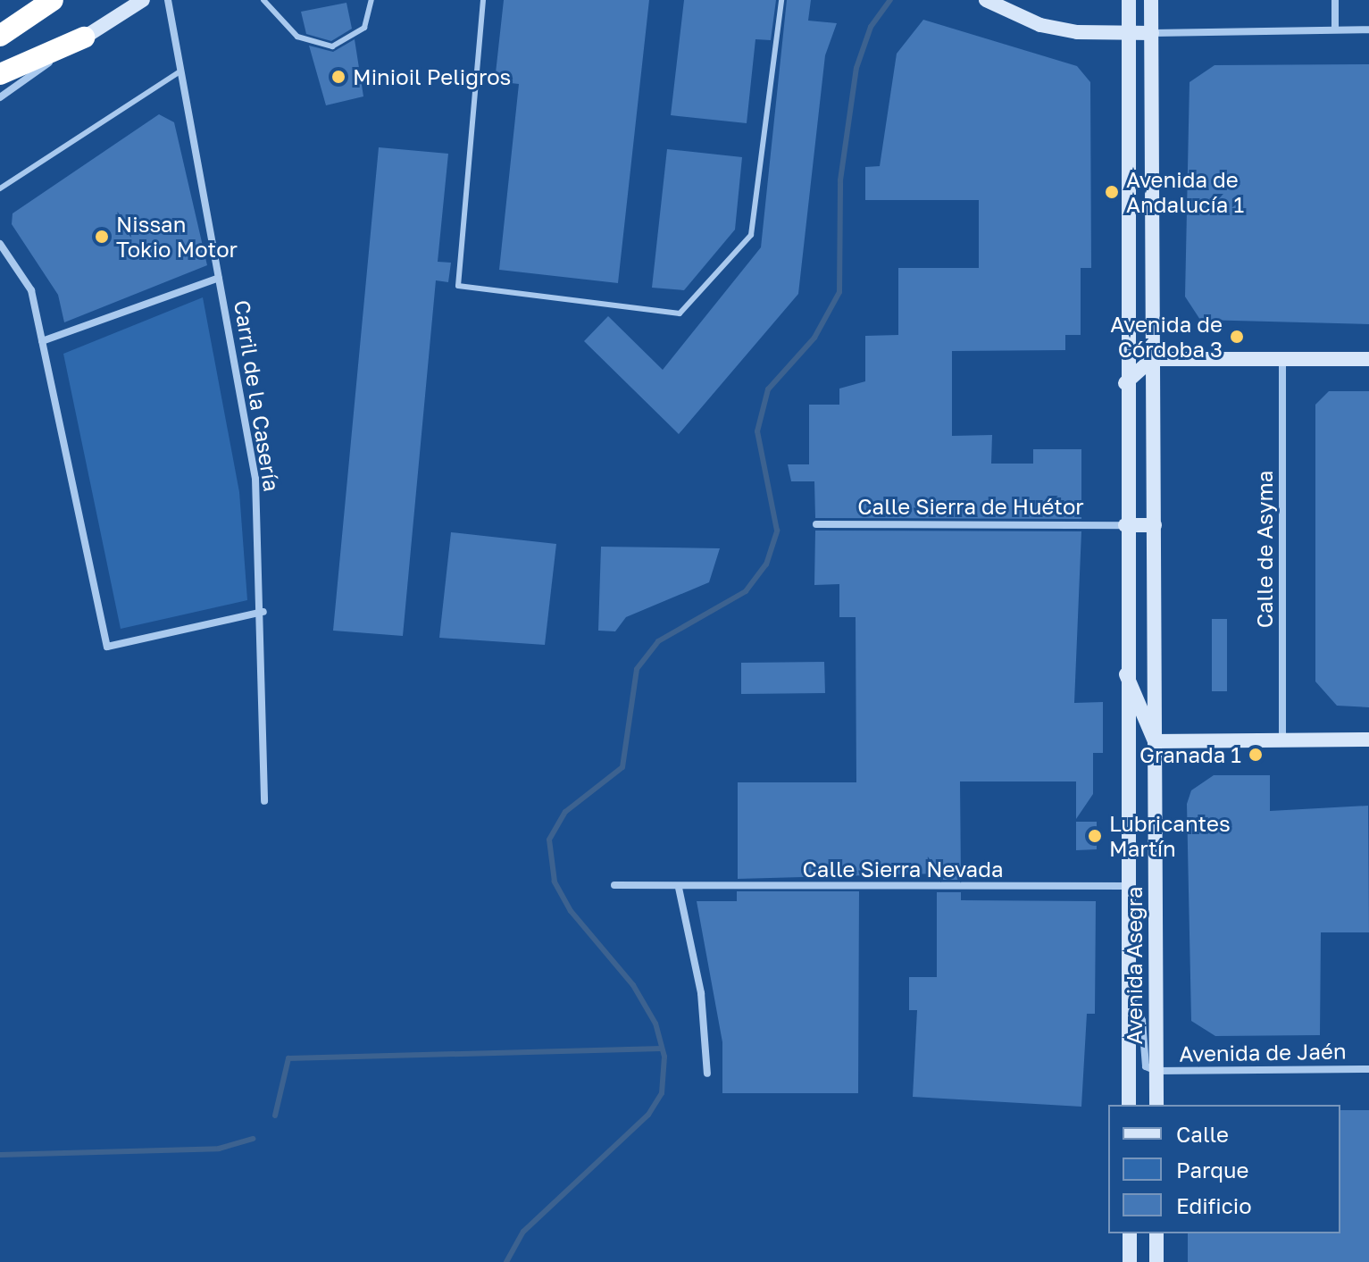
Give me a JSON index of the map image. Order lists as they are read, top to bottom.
{
  "streets": {
    "street": [
      "Carril de la Casería",
      "Calle Sierra de Huétor",
      "Calle de Asyma",
      "Calle Sierra Nevada",
      "Avenida Asegra",
      "Avenida de Jaén"
    ]
  },
  "crossings": [
    ["Calle Sierra de Huétor", "Avenida Asegra"],
    ["Calle Sierra Nevada", "Avenida Asegra"],
    ["Avenida Asegra", "Avenida de Jaén"]
  ],
  "places": [
    "Minioil Peligros",
    "Avenida de Andalucía 1",
    "Nissan Tokio Motor",
    "Avenida de Córdoba 3",
    "Granada 1",
    "Lubricantes Martín"
  ],
  "legend": ["Calle", "Parque", "Edificio"]
}
